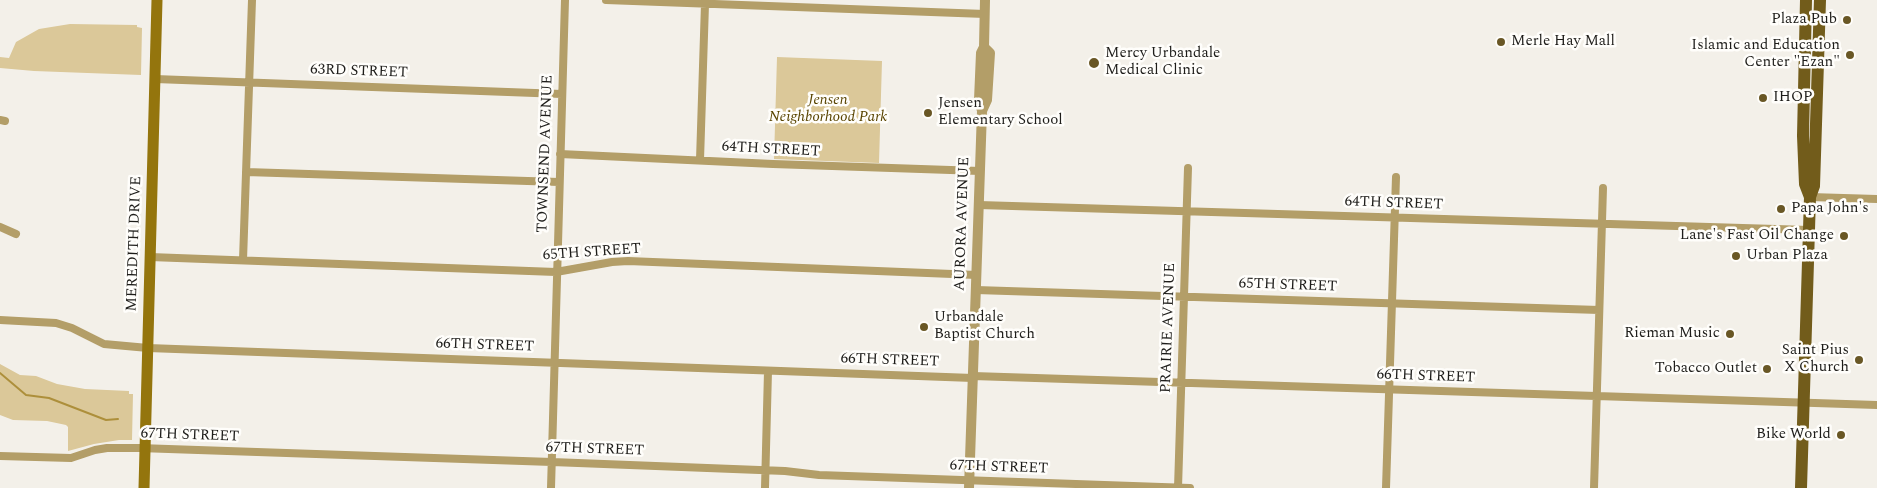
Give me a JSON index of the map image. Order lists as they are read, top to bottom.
{
  "streets": {
    "main road": ["MEREDITH DRIVE"],
    "street": [
      "63RD STREET",
      "64TH STREET",
      "TOWNSEND AVENUE",
      "AURORA AVENUE",
      "65TH STREET",
      "PRAIRIE AVENUE",
      "66TH STREET",
      "67TH STREET"
    ]
  },
  "crossings": [
    ["63RD STREET", "TOWNSEND AVENUE"],
    ["63RD STREET", "MEREDITH DRIVE"],
    ["64TH STREET", "TOWNSEND AVENUE"],
    ["64TH STREET", "AURORA AVENUE"],
    ["64TH STREET", "PRAIRIE AVENUE"],
    ["TOWNSEND AVENUE", "65TH STREET"],
    ["TOWNSEND AVENUE", "66TH STREET"],
    ["TOWNSEND AVENUE", "67TH STREET"],
    ["AURORA AVENUE", "65TH STREET"],
    ["AURORA AVENUE", "66TH STREET"],
    ["AURORA AVENUE", "67TH STREET"],
    ["MEREDITH DRIVE", "65TH STREET"],
    ["MEREDITH DRIVE", "66TH STREET"],
    ["MEREDITH DRIVE", "67TH STREET"],
    ["65TH STREET", "PRAIRIE AVENUE"],
    ["PRAIRIE AVENUE", "66TH STREET"],
    ["PRAIRIE AVENUE", "67TH STREET"]
  ],
  "parks": ["Jensen Neighborhood Park"],
  "places": [
    "Plaza Pub",
    "Merle Hay Mall",
    "Islamic and Education Center \"Ezan\"",
    "Mercy Urbandale Medical Clinic",
    "IHOP",
    "Jensen Elementary School",
    "Papa John's",
    "Lane's Fast Oil Change",
    "Urban Plaza",
    "Urbandale Baptist Church",
    "Rieman Music",
    "Saint Pius X Church",
    "Tobacco Outlet",
    "Bike World"
  ]
}
